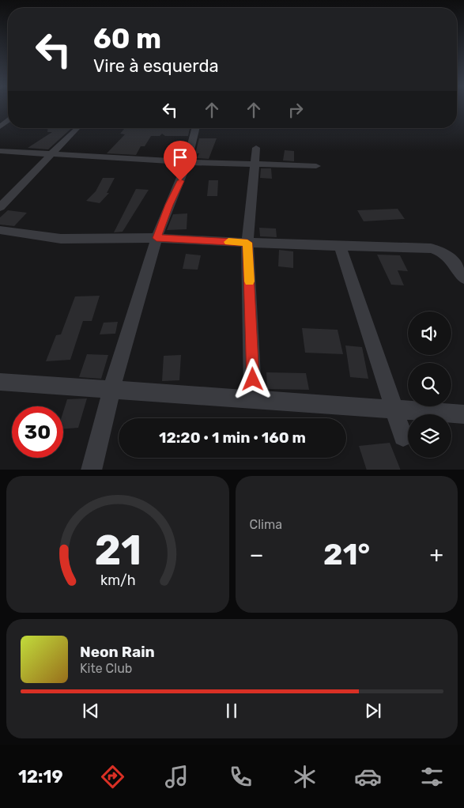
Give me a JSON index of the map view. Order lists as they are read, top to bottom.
{
  "page": {
    "turn": ["60 m", "Vire à esquerda"],
    "limit": "30",
    "trip": "12:20 · 1 min · 160 m",
    "tile": "Clima",
    "heat": ["−", "21°", "+"],
    "song": ["Neon Rain", "Kite Club"],
    "tabs": "12:19",
    "gauge": ["21", "km/h"]
  }
}
